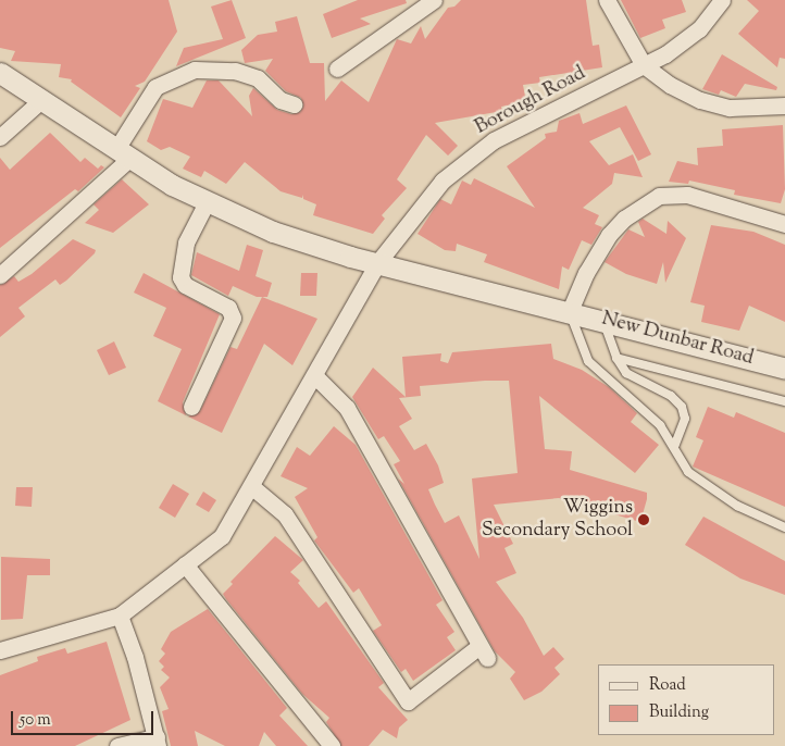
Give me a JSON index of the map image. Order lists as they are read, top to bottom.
{
  "streets": {
    "street": ["Borough Road", "New Dunbar Road"]
  },
  "crossings": [
    ["Borough Road", "New Dunbar Road"]
  ],
  "places": ["Wiggins Secondary School"],
  "legend": ["Road", "Building"],
  "scale_bar": "50 m"
}
